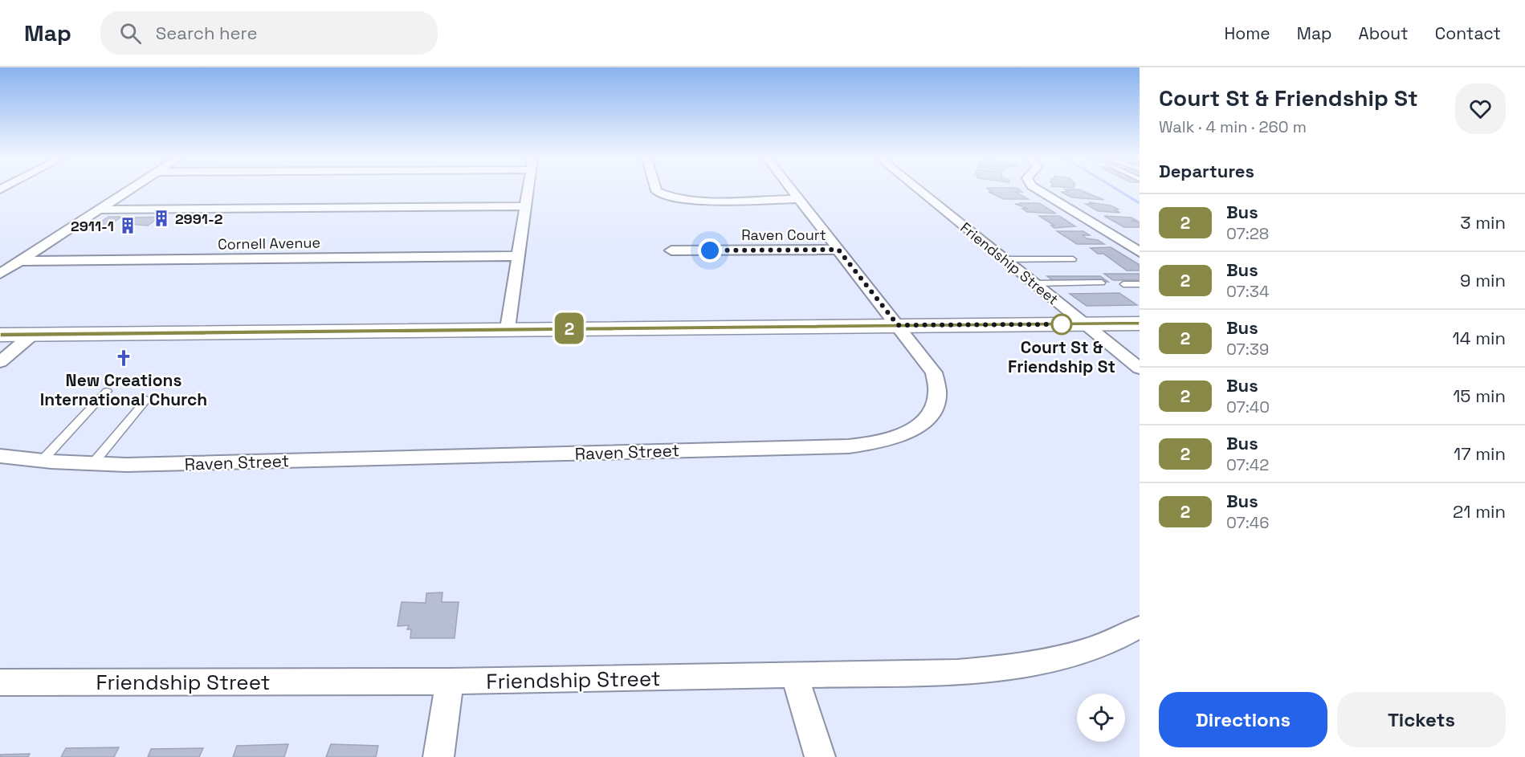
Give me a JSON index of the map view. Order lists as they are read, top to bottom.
{
  "streets": {
    "street": [
      "Raven Court",
      "Cornell Avenue",
      "Friendship Street",
      "Raven Street"
    ]
  },
  "crossings": [
    ["Raven Court", "Raven Street"]
  ],
  "places": {
    "building": ["2991-2", "2911-1"],
    "other": ["Court St & Friendship St"],
    "church": ["New Creations International Church"]
  },
  "lines": ["bus line 2"],
  "page": {
    "header": "Map",
    "search": "Search here",
    "nav": [
      "Home",
      "Map",
      "About",
      "Contact"
    ],
    "on_map": "2",
    "heading": [
      ["Court St & Friendship St", "Walk · 4 min · 260 m"],
      "Departures"
    ],
    "list": [
      {
        "mark": "2",
        "name": "Bus",
        "note": "07:28",
        "value": "3 min"
      },
      {
        "mark": "2",
        "name": "Bus",
        "note": "07:34",
        "value": "9 min"
      },
      {
        "mark": "2",
        "name": "Bus",
        "note": "07:39",
        "value": "14 min"
      },
      {
        "mark": "2",
        "name": "Bus",
        "note": "07:40",
        "value": "15 min"
      },
      {
        "mark": "2",
        "name": "Bus",
        "note": "07:42",
        "value": "17 min"
      },
      {
        "mark": "2",
        "name": "Bus",
        "note": "07:46",
        "value": "21 min"
      }
    ],
    "buttons": ["Directions", "Tickets"]
  }
}
